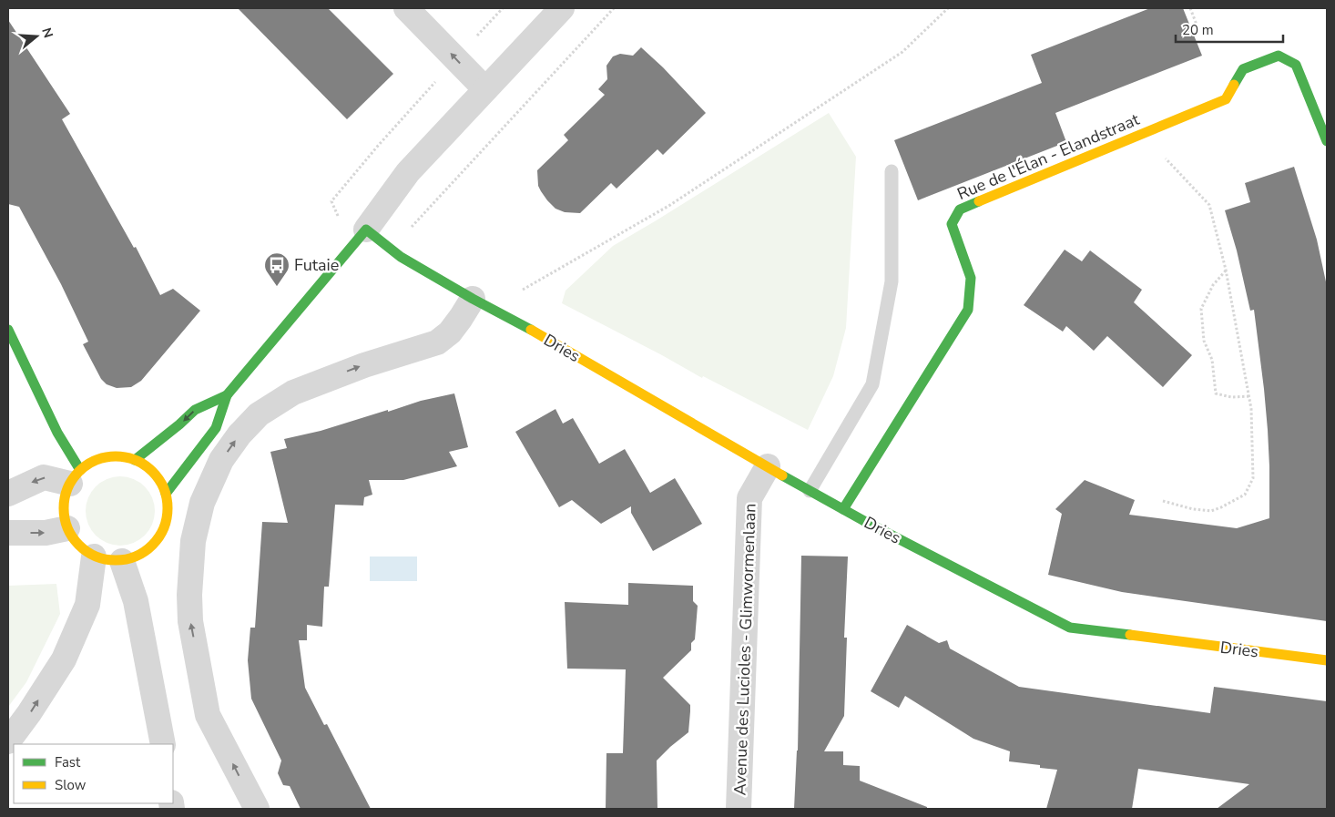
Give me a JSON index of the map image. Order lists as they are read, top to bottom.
{
  "streets": {
    "street": ["Rue de l'Élan - Elandstraat", "Dries", "Avenue des Lucioles - Glimwormenlaan"]
  },
  "crossings": [
    ["Rue de l'Élan - Elandstraat", "Dries"],
    ["Dries", "Avenue des Lucioles - Glimwormenlaan"]
  ],
  "places": {
    "bus stop": ["Futaie"]
  },
  "legend": ["Fast", "Slow"],
  "scale_bar": "20 m",
  "north": "right"
}
